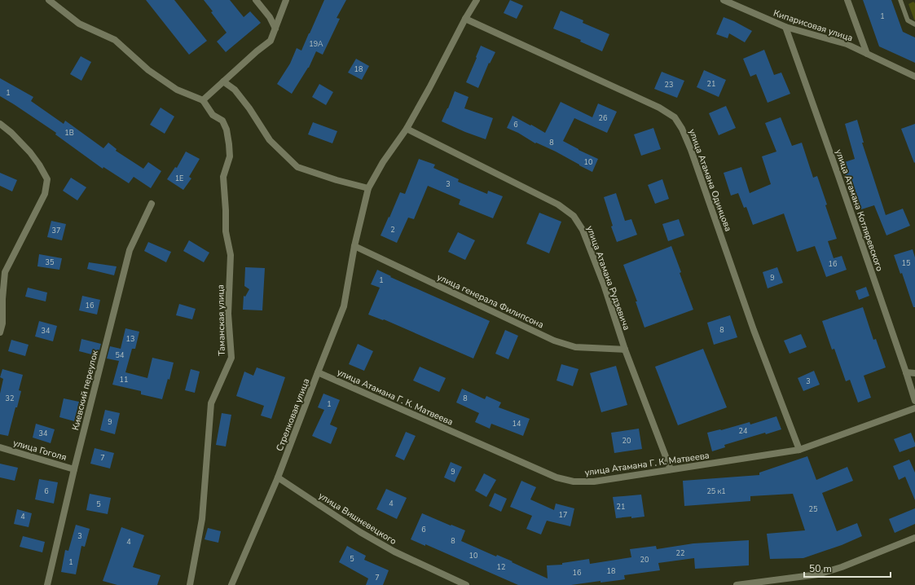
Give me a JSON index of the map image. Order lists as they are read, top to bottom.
{
  "streets": {
    "street": [
      "Кипарисовая улица",
      "улица Атамана Одинцова",
      "улица Атамана Котляревского",
      "улица Атамана Рудзевича",
      "улица генерала Филипсона",
      "Таманская улица",
      "Киевский переулок",
      "улица Атамана Г. К. Матвеева",
      "Стрелковая улица",
      "улица Гоголя",
      "улица Вишневецкого"
    ]
  },
  "crossings": [
    ["Кипарисовая улица", "улица Атамана Котляревского"],
    ["улица Атамана Одинцова", "улица Атамана Г. К. Матвеева"],
    ["улица Атамана Одинцова", "Стрелковая улица"],
    ["улица Атамана Рудзевича", "улица генерала Филипсона"],
    ["улица Атамана Рудзевича", "улица Атамана Г. К. Матвеева"],
    ["улица Атамана Рудзевича", "Стрелковая улица"],
    ["улица генерала Филипсона", "Стрелковая улица"],
    ["Киевский переулок", "улица Гоголя"],
    ["улица Атамана Г. К. Матвеева", "Стрелковая улица"],
    ["Стрелковая улица", "улица Вишневецкого"]
  ],
  "house_numbers": [
    "1",
    "19А",
    "18",
    "21",
    "23",
    "1",
    "26",
    "6",
    "1В",
    "8",
    "10",
    "1Е",
    "3",
    "2",
    "37",
    "35",
    "15",
    "16",
    "9",
    "1",
    "16",
    "8",
    "34",
    "13",
    "54",
    "11",
    "3",
    "32",
    "8",
    "1",
    "9",
    "14",
    "24",
    "34",
    "20",
    "7",
    "9",
    "6",
    "25 к1",
    "4",
    "5",
    "21",
    "25",
    "17",
    "4",
    "6",
    "3",
    "8",
    "4",
    "22",
    "10",
    "5",
    "20",
    "1",
    "12",
    "18",
    "16",
    "7"
  ],
  "scale_bar": "50 m"
}
